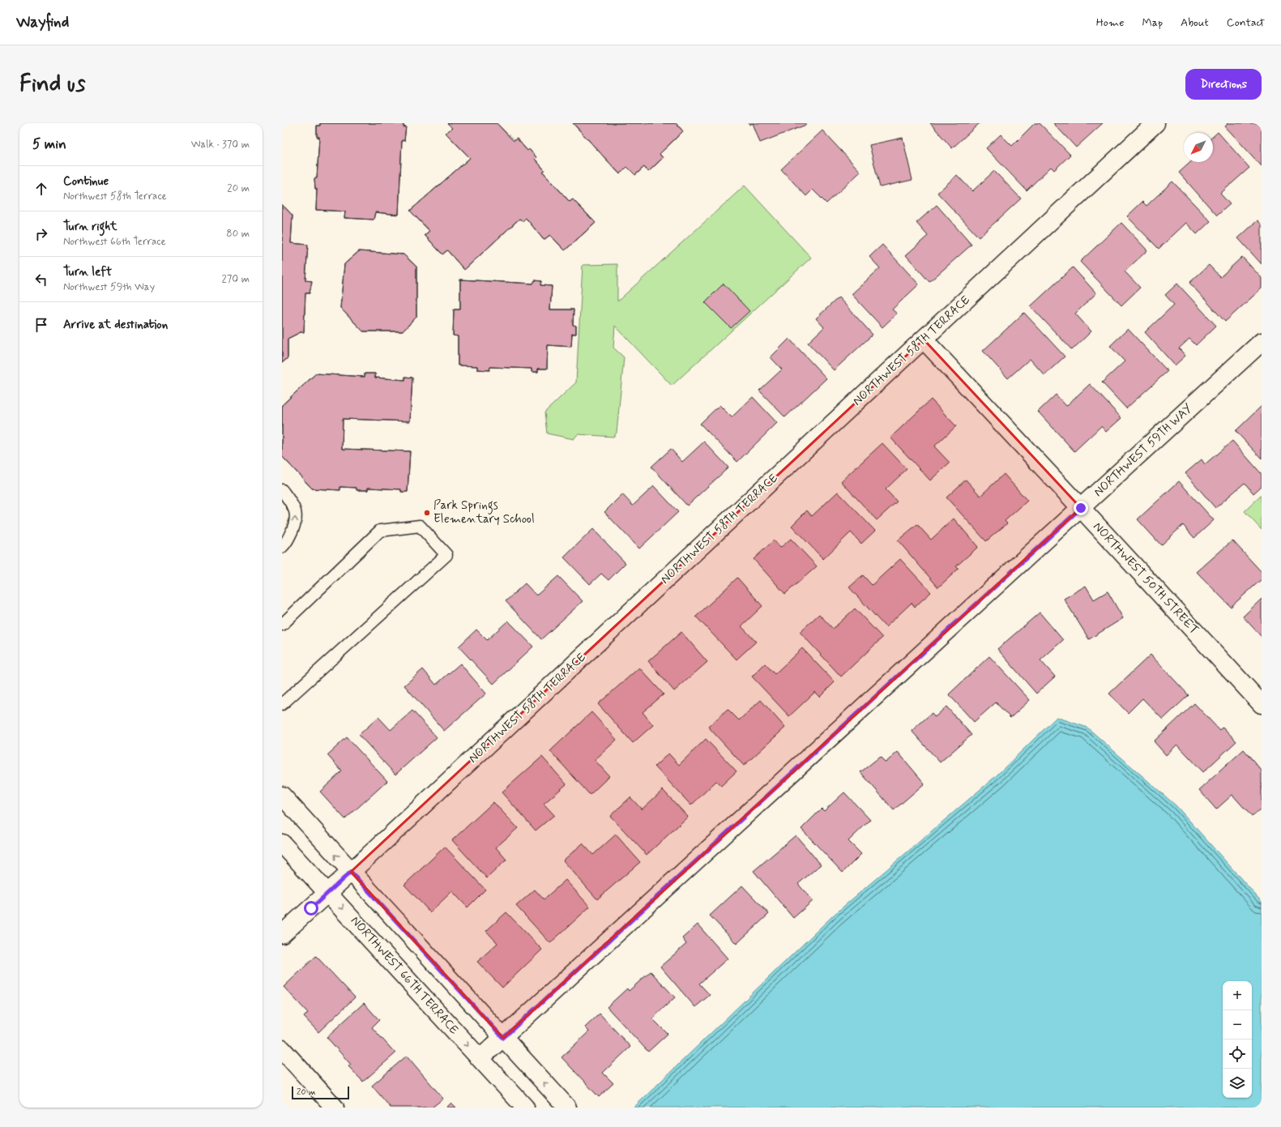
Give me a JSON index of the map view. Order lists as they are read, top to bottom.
{
  "streets": {
    "street": [
      "NORTHWEST 58TH TERRACE",
      "NORTHWEST 59TH WAY",
      "NORTHWEST 50TH STREET",
      "NORTHWEST 66TH TERRACE"
    ]
  },
  "crossings": [
    ["NORTHWEST 58TH TERRACE", "NORTHWEST 50TH STREET"],
    ["NORTHWEST 58TH TERRACE", "NORTHWEST 66TH TERRACE"],
    ["NORTHWEST 59TH WAY", "NORTHWEST 50TH STREET"],
    ["NORTHWEST 59TH WAY", "NORTHWEST 66TH TERRACE"]
  ],
  "places": ["Park Springs Elementary School"],
  "scale_bar": "20 m",
  "north": "bottom left",
  "page": {
    "header": "Wayfind",
    "nav": [
      "Home",
      "Map",
      "About",
      "Contact"
    ],
    "buttons": "Directions",
    "title": "Find us",
    "heading": ["5 min", "Walk · 370 m"],
    "list": [
      ["Continue", "Northwest 58th Terrace", "20 m"],
      ["Turn right", "Northwest 66th Terrace", "80 m"],
      ["Turn left", "Northwest 59th Way", "270 m"],
      "Arrive at destination"
    ],
    "map_buttons": ["+", "−"],
    "scale": "20 m"
  }
}
